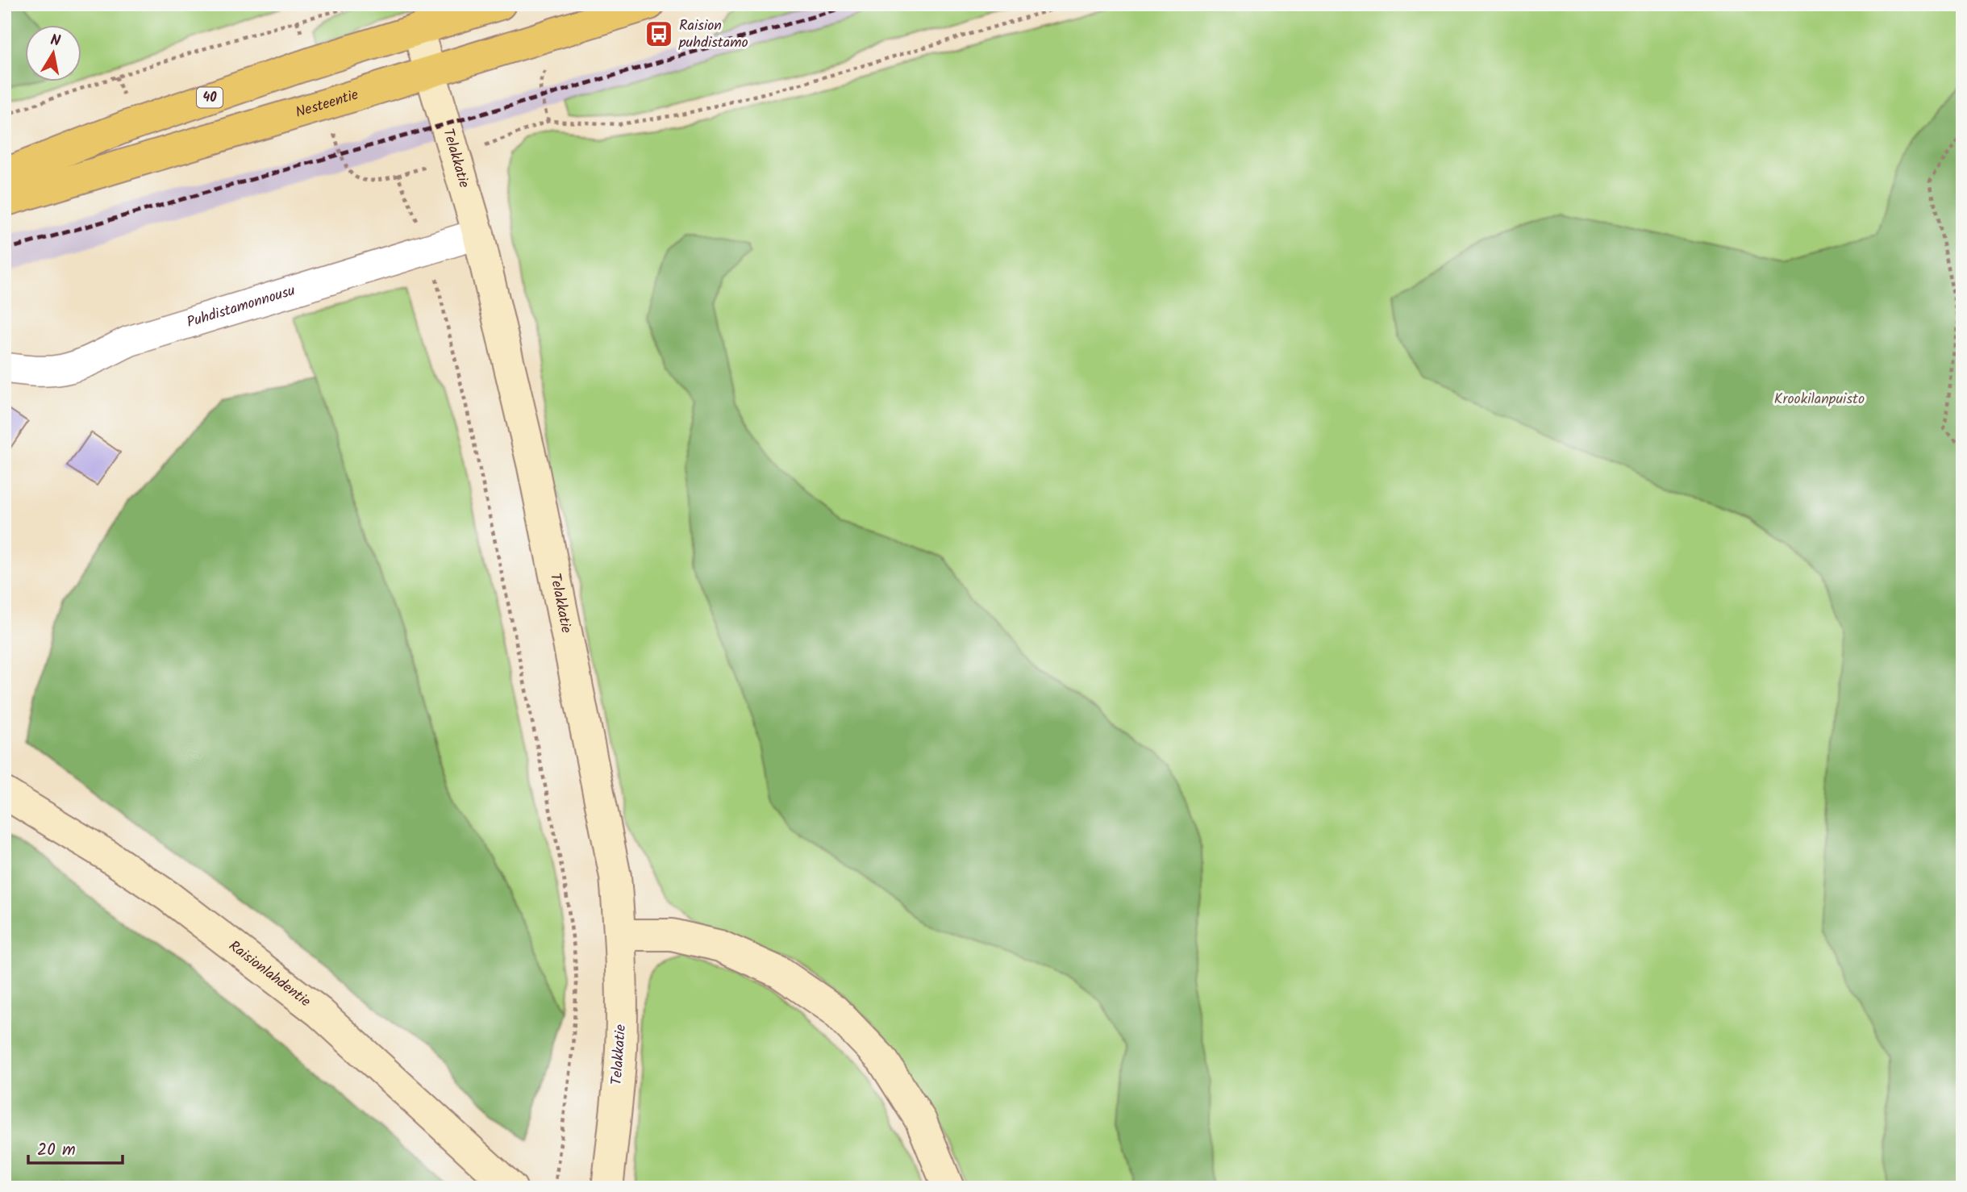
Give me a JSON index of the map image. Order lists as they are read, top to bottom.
{
  "streets": {
    "main road": ["40", "Nesteentie"],
    "street": ["Telakkatie", "Puhdistamonnousu", "Raisionlahdentie"]
  },
  "crossings": [
    ["40", "Telakkatie"],
    ["Nesteentie", "Telakkatie"],
    ["Telakkatie", "Puhdistamonnousu"]
  ],
  "parks": ["Krookilanpuisto"],
  "places": {
    "bus stop": ["Raision puhdistamo"]
  },
  "scale_bar": "20 m",
  "north": "top"
}
